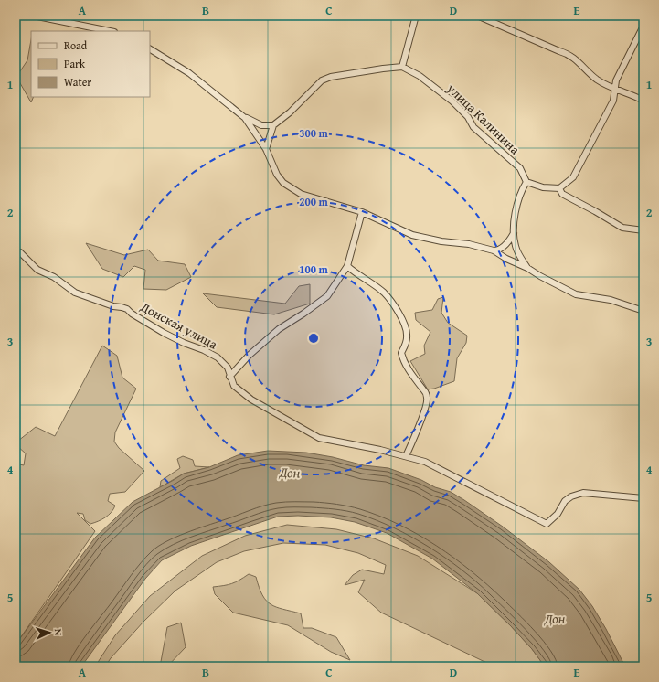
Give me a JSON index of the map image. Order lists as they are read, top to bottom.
{
  "streets": {
    "street": ["улица Калинина", "Донская улица"]
  },
  "water": ["Дон"],
  "legend": ["Road", "Park", "Water"],
  "north": "right",
  "grid": {
    "columns": [
      "A",
      "B",
      "C",
      "D",
      "E"
    ],
    "rows": [
      "1",
      "2",
      "3",
      "4",
      "5"
    ]
  },
  "rings": ["300 m", "200 m", "100 m"]
}
